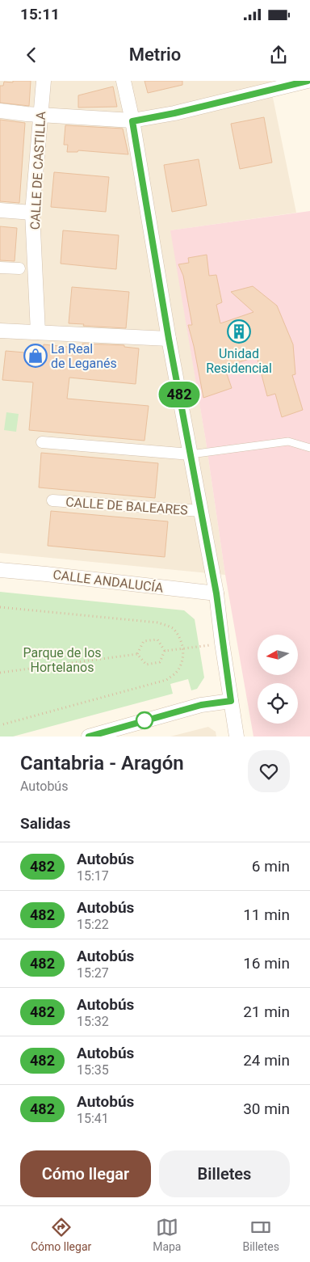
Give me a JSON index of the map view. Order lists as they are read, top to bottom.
{
  "streets": {
    "street": ["CALLE DE CASTILLA", "CALLE DE BALEARES", "CALLE ANDALUCÍA"]
  },
  "parks": ["Parque de los Hortelanos"],
  "places": {
    "building": ["Unidad Residencial"],
    "shop": ["La Real de Leganés"]
  },
  "lines": ["bus line 482"],
  "north": "left",
  "page": {
    "status": "15:11",
    "header": "Metrio",
    "on_map": "482",
    "heading": [
      ["Cantabria - Aragón", "Autobús"],
      "Salidas"
    ],
    "list": [
      {
        "mark": "482",
        "name": "Autobús",
        "note": "15:17",
        "value": "6 min"
      },
      {
        "mark": "482",
        "name": "Autobús",
        "note": "15:22",
        "value": "11 min"
      },
      {
        "mark": "482",
        "name": "Autobús",
        "note": "15:27",
        "value": "16 min"
      },
      {
        "mark": "482",
        "name": "Autobús",
        "note": "15:32",
        "value": "21 min"
      },
      {
        "mark": "482",
        "name": "Autobús",
        "note": "15:35",
        "value": "24 min"
      },
      {
        "mark": "482",
        "name": "Autobús",
        "note": "15:41",
        "value": "30 min"
      }
    ],
    "buttons": ["Cómo llegar", "Billetes"],
    "tabs": ["Cómo llegar", "Mapa", "Billetes"]
  }
}
